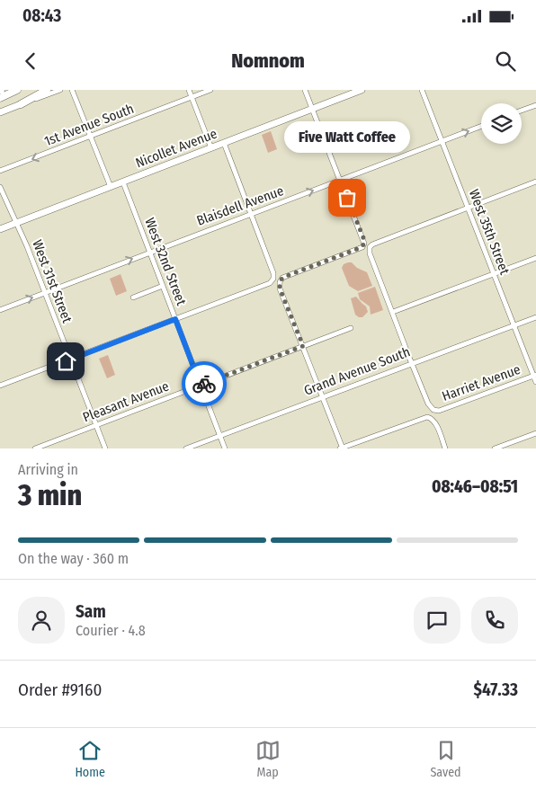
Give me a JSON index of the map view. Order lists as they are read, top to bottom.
{
  "streets": {
    "main road": ["Nicollet Avenue"],
    "street": [
      "1st Avenue South",
      "Blaisdell Avenue",
      "West 35th Street",
      "West 32nd Street",
      "West 31st Street",
      "Grand Avenue South",
      "Harriet Avenue",
      "Pleasant Avenue"
    ]
  },
  "crossings": [
    ["Nicollet Avenue", "West 32nd Street"],
    ["Nicollet Avenue", "West 31st Street"],
    ["Blaisdell Avenue", "West 35th Street"],
    ["Blaisdell Avenue", "West 32nd Street"],
    ["Blaisdell Avenue", "West 31st Street"],
    ["West 35th Street", "Grand Avenue South"],
    ["West 35th Street", "Harriet Avenue"],
    ["West 32nd Street", "Grand Avenue South"],
    ["West 32nd Street", "Pleasant Avenue"],
    ["West 31st Street", "Pleasant Avenue"],
    ["Grand Avenue South", "Harriet Avenue"]
  ],
  "one_way": ["1st Avenue South", "Blaisdell Avenue"],
  "places": ["Five Watt Coffee"],
  "page": {
    "status": "08:43",
    "header": "Nomnom",
    "bubble": "Five Watt Coffee",
    "heading": ["3 min", "Arriving in", "08:46–08:51"],
    "panel": [
      "Sam",
      "Courier · 4.8",
      "Order #9160",
      "$47.33"
    ],
    "bar": "On the way · 360 m",
    "tabs": ["Home", "Map", "Saved"]
  }
}
